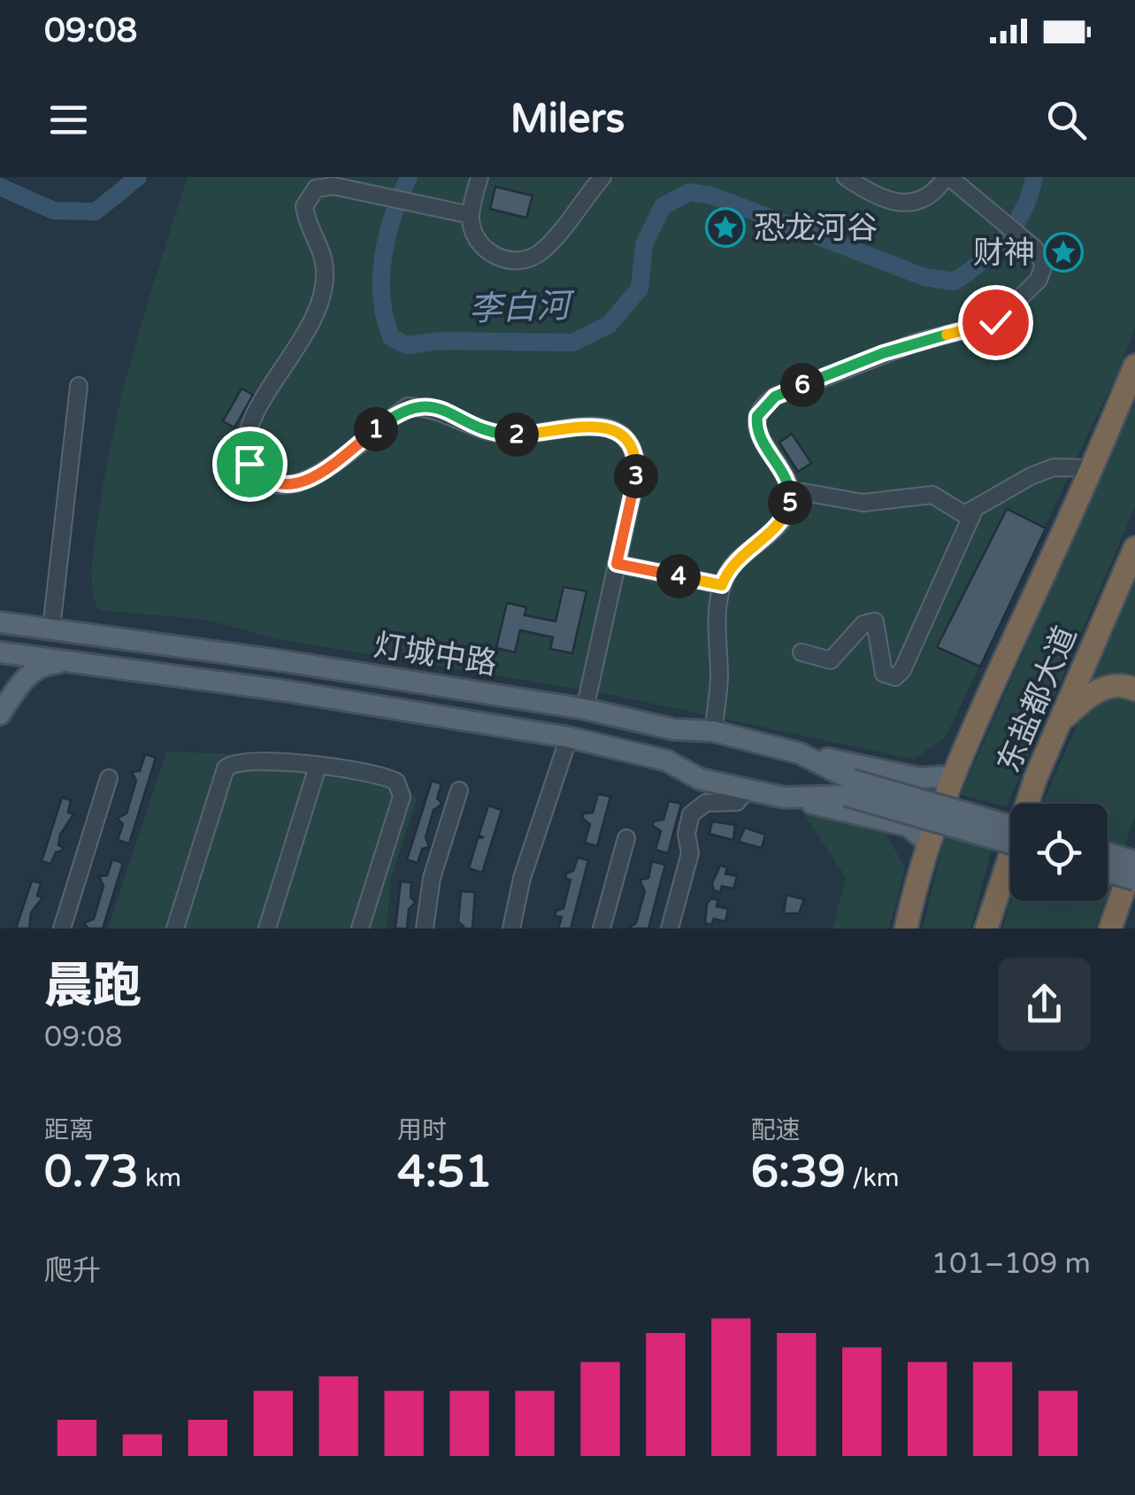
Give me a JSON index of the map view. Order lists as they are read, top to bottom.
{
  "streets": {
    "highway": ["东盐都大道"],
    "main road": ["灯城中路"]
  },
  "water": ["李白河"],
  "places": {
    "place": ["恐龙河谷", "财神"]
  },
  "page": {
    "status": "09:08",
    "header": "Milers",
    "pins": [
      "6",
      "1",
      "2",
      "3",
      "5",
      "4"
    ],
    "heading": ["晨跑", "09:08"],
    "stats": [
      ["距离", "0.73 km"],
      ["用时", "4:51"],
      ["配速", "6:39 /km"]
    ],
    "chart": ["爬升", "101–109 m"]
  }
}
